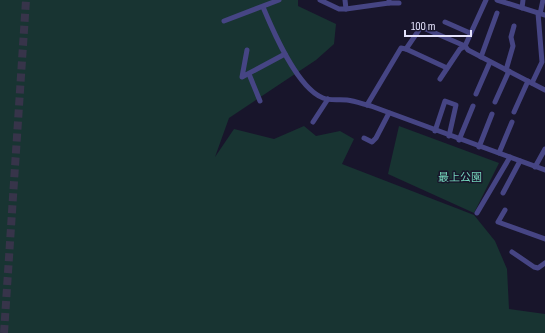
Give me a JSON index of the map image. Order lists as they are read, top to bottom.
{
  "parks": ["最上公園"],
  "scale_bar": "100 m"
}
